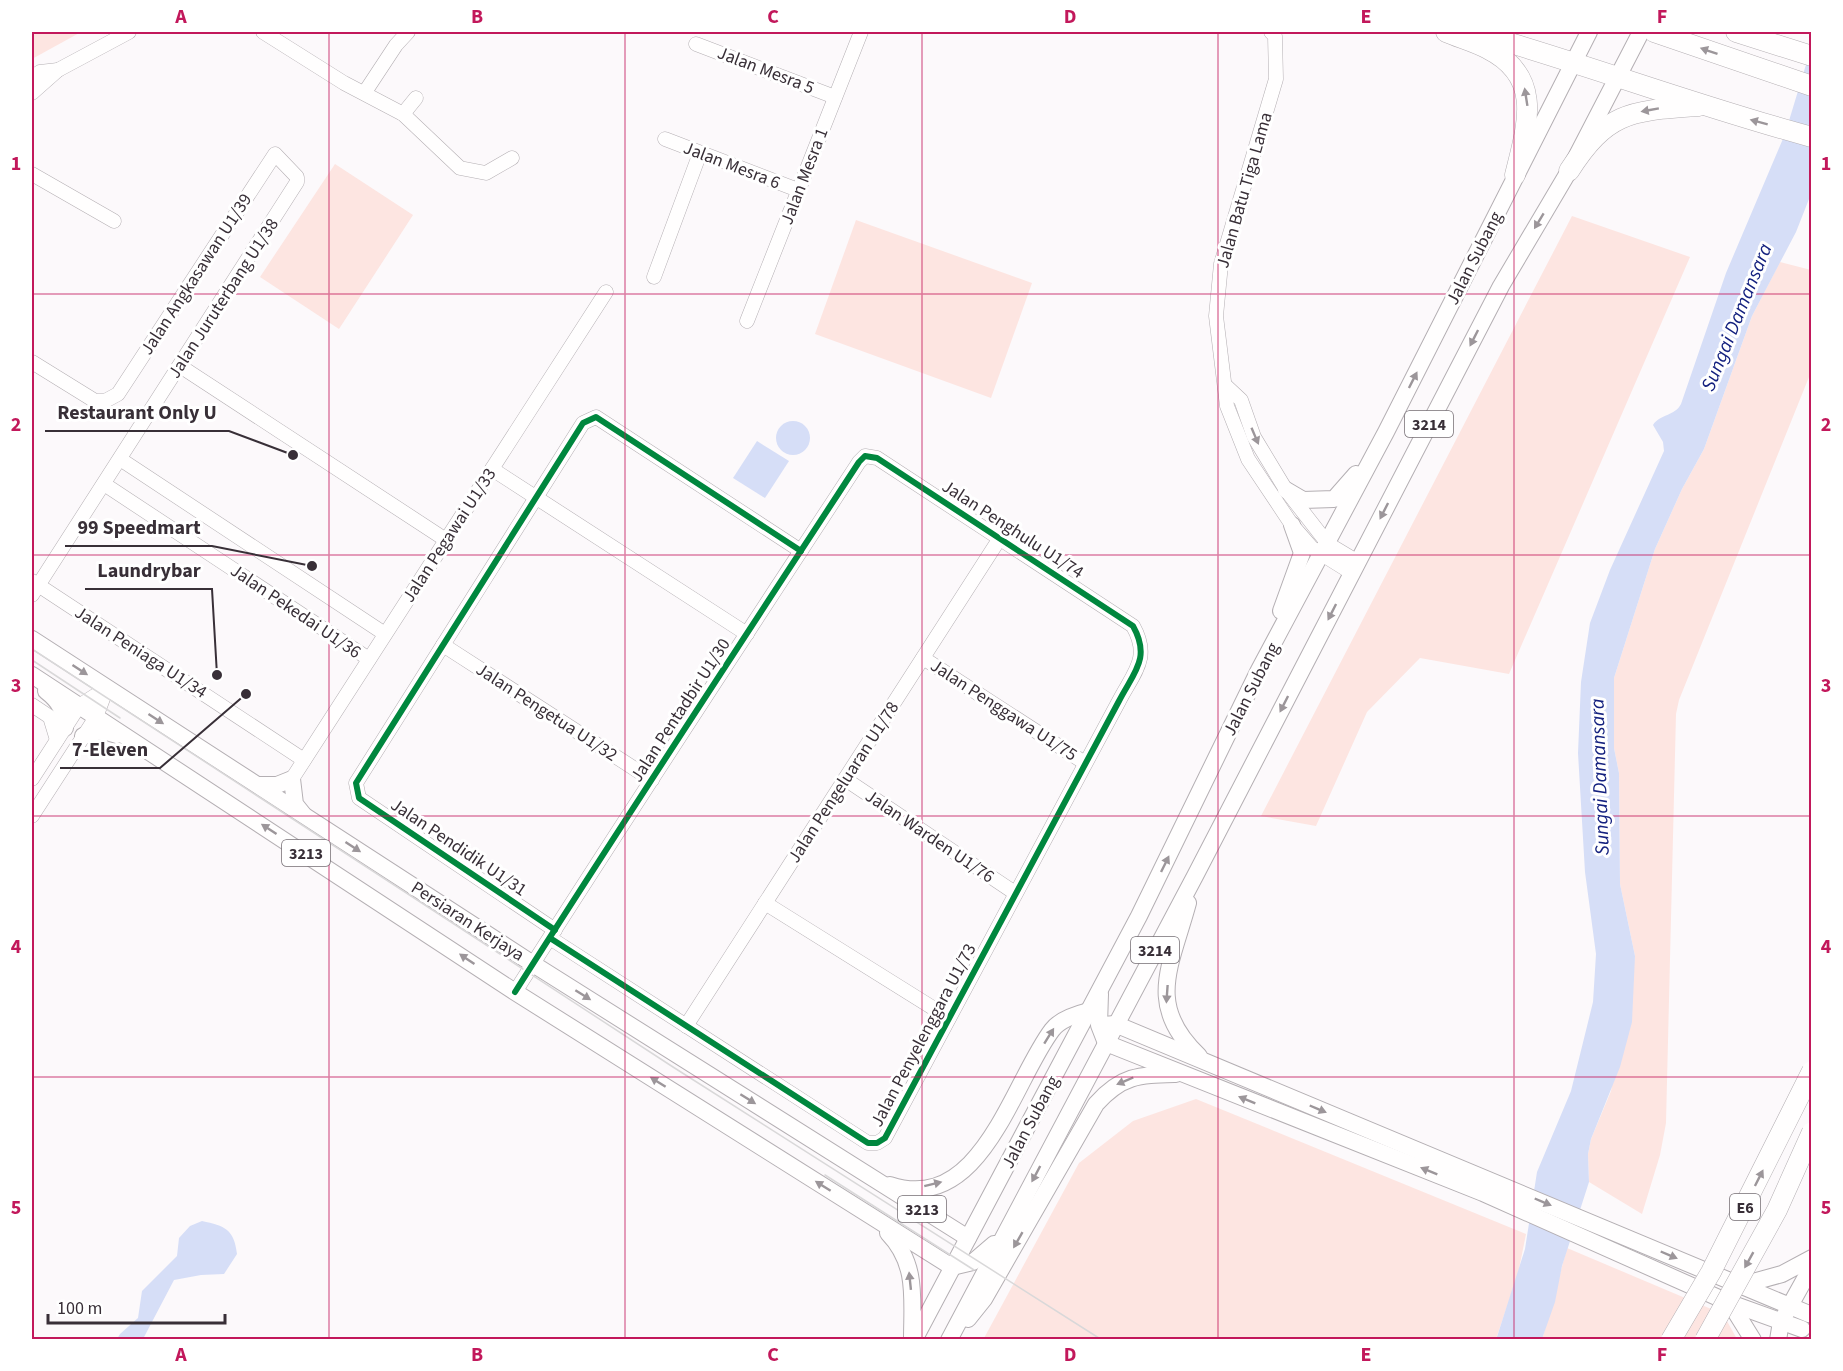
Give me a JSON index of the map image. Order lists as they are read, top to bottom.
{
  "streets": {
    "highway": ["E6"],
    "main road": [
      "Jalan Subang",
      "3214",
      "3213",
      "Persiaran Kerjaya"
    ],
    "street": [
      "Jalan Mesra 5",
      "Jalan Mesra 6",
      "Jalan Mesra 1",
      "Jalan Batu Tiga Lama",
      "Jalan Angkasawan U1/39",
      "Jalan Juruterbang U1/38",
      "Jalan Penghulu U1/74",
      "Jalan Pegawai U1/33",
      "Jalan Pekedai U1/36",
      "Jalan Peniaga U1/34",
      "Jalan Pentadbir U1/30",
      "Jalan Penggawa U1/75",
      "Jalan Pengetua U1/32",
      "Jalan Pengeluaran U1/78",
      "Jalan Warden U1/76",
      "Jalan Pendidik U1/31",
      "Jalan Penyelenggara U1/73"
    ]
  },
  "crossings": [
    ["Jalan Mesra 5", "Jalan Mesra 1"],
    ["Jalan Mesra 6", "Jalan Mesra 1"],
    ["Jalan Batu Tiga Lama", "Jalan Subang"],
    ["Jalan Subang", "Persiaran Kerjaya"],
    ["Jalan Angkasawan U1/39", "Jalan Juruterbang U1/38"],
    ["Jalan Juruterbang U1/38", "Jalan Pekedai U1/36"],
    ["Jalan Juruterbang U1/38", "Jalan Peniaga U1/34"],
    ["Jalan Penghulu U1/74", "Jalan Pentadbir U1/30"],
    ["Jalan Penghulu U1/74", "Jalan Pengeluaran U1/78"],
    ["Jalan Penghulu U1/74", "Jalan Penyelenggara U1/73"],
    ["Jalan Pegawai U1/33", "Jalan Pekedai U1/36"],
    ["Jalan Pegawai U1/33", "Jalan Peniaga U1/34"],
    ["Jalan Pentadbir U1/30", "Jalan Pengetua U1/32"],
    ["Jalan Pentadbir U1/30", "Jalan Pendidik U1/31"],
    ["Jalan Pentadbir U1/30", "Persiaran Kerjaya"],
    ["Jalan Pentadbir U1/30", "Jalan Penyelenggara U1/73"],
    ["Jalan Penggawa U1/75", "Jalan Pengeluaran U1/78"],
    ["Jalan Penggawa U1/75", "Jalan Penyelenggara U1/73"],
    ["Jalan Pengetua U1/32", "Jalan Pendidik U1/31"],
    ["Jalan Pengeluaran U1/78", "Jalan Warden U1/76"],
    ["Jalan Pengeluaran U1/78", "Jalan Penyelenggara U1/73"],
    ["Jalan Warden U1/76", "Jalan Penyelenggara U1/73"],
    ["Jalan Pendidik U1/31", "Jalan Penyelenggara U1/73"]
  ],
  "water": ["Sungai Damansara"],
  "places": [
    "Restaurant Only U",
    "99 Speedmart",
    "Laundrybar",
    "7-Eleven"
  ],
  "scale_bar": "100 m",
  "grid": {
    "columns": [
      "A",
      "B",
      "C",
      "D",
      "E",
      "F"
    ],
    "rows": [
      "1",
      "2",
      "3",
      "4",
      "5"
    ]
  }
}
